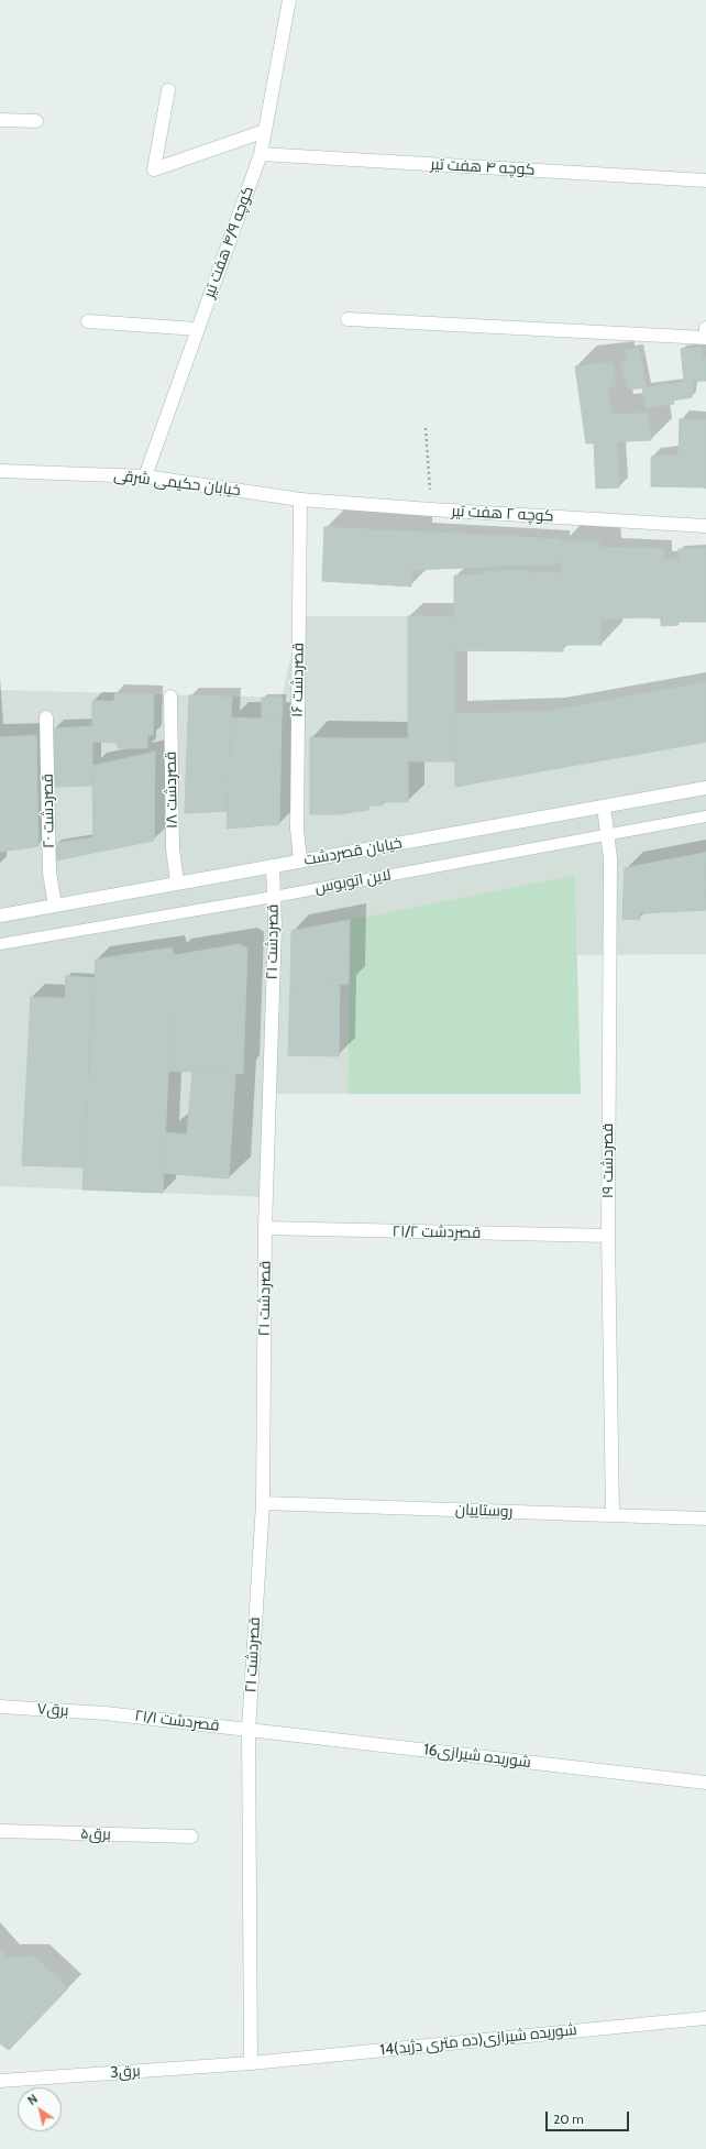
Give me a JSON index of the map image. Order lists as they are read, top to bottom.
{
  "streets": {
    "street": [
      "کوچه ۴ هفت تیر",
      "کوچه ۴/۹ هفت تیر",
      "خیابان حکیمی شرقی",
      "کوچه ۲ هفت تیر",
      "قصردشت ۱۶",
      "قصردشت ۱۸",
      "قصردشت ۲۰",
      "خیابان قصردشت",
      "قصردشت ۲۱",
      "قصردشت ۱۹",
      "قصردشت ۲۱/۲",
      "روستاییان",
      "برق۷",
      "قصردشت ۲۱/۱",
      "شوریده شیرازی16",
      "برق۵",
      "14شوریده شیرازی(ده متری دژبد)",
      "3برق"
    ],
    "lane": ["لاین اتوبوس"]
  },
  "crossings": [
    ["کوچه ۴ هفت تیر", "کوچه ۴/۹ هفت تیر"],
    ["کوچه ۴/۹ هفت تیر", "خیابان حکیمی شرقی"],
    ["خیابان حکیمی شرقی", "کوچه ۲ هفت تیر"],
    ["خیابان حکیمی شرقی", "قصردشت ۱۶"],
    ["کوچه ۲ هفت تیر", "قصردشت ۱۶"],
    ["قصردشت ۱۶", "خیابان قصردشت"],
    ["قصردشت ۱۸", "خیابان قصردشت"],
    ["قصردشت ۲۰", "خیابان قصردشت"],
    ["خیابان قصردشت", "قصردشت ۲۱"],
    ["خیابان قصردشت", "قصردشت ۱۹"],
    ["لاین اتوبوس", "قصردشت ۲۱"],
    ["لاین اتوبوس", "قصردشت ۱۹"],
    ["قصردشت ۲۱", "قصردشت ۲۱/۲"],
    ["قصردشت ۲۱", "روستاییان"],
    ["قصردشت ۲۱", "قصردشت ۲۱/۱"],
    ["قصردشت ۲۱", "شوریده شیرازی16"],
    ["قصردشت ۲۱", "14شوریده شیرازی(ده متری دژبد)"],
    ["قصردشت ۲۱", "3برق"],
    ["قصردشت ۱۹", "قصردشت ۲۱/۲"],
    ["قصردشت ۱۹", "روستاییان"],
    ["برق۷", "قصردشت ۲۱/۱"],
    ["قصردشت ۲۱/۱", "شوریده شیرازی16"],
    ["14شوریده شیرازی(ده متری دژبد)", "3برق"]
  ],
  "scale_bar": "20 m",
  "north": "top left"
}
